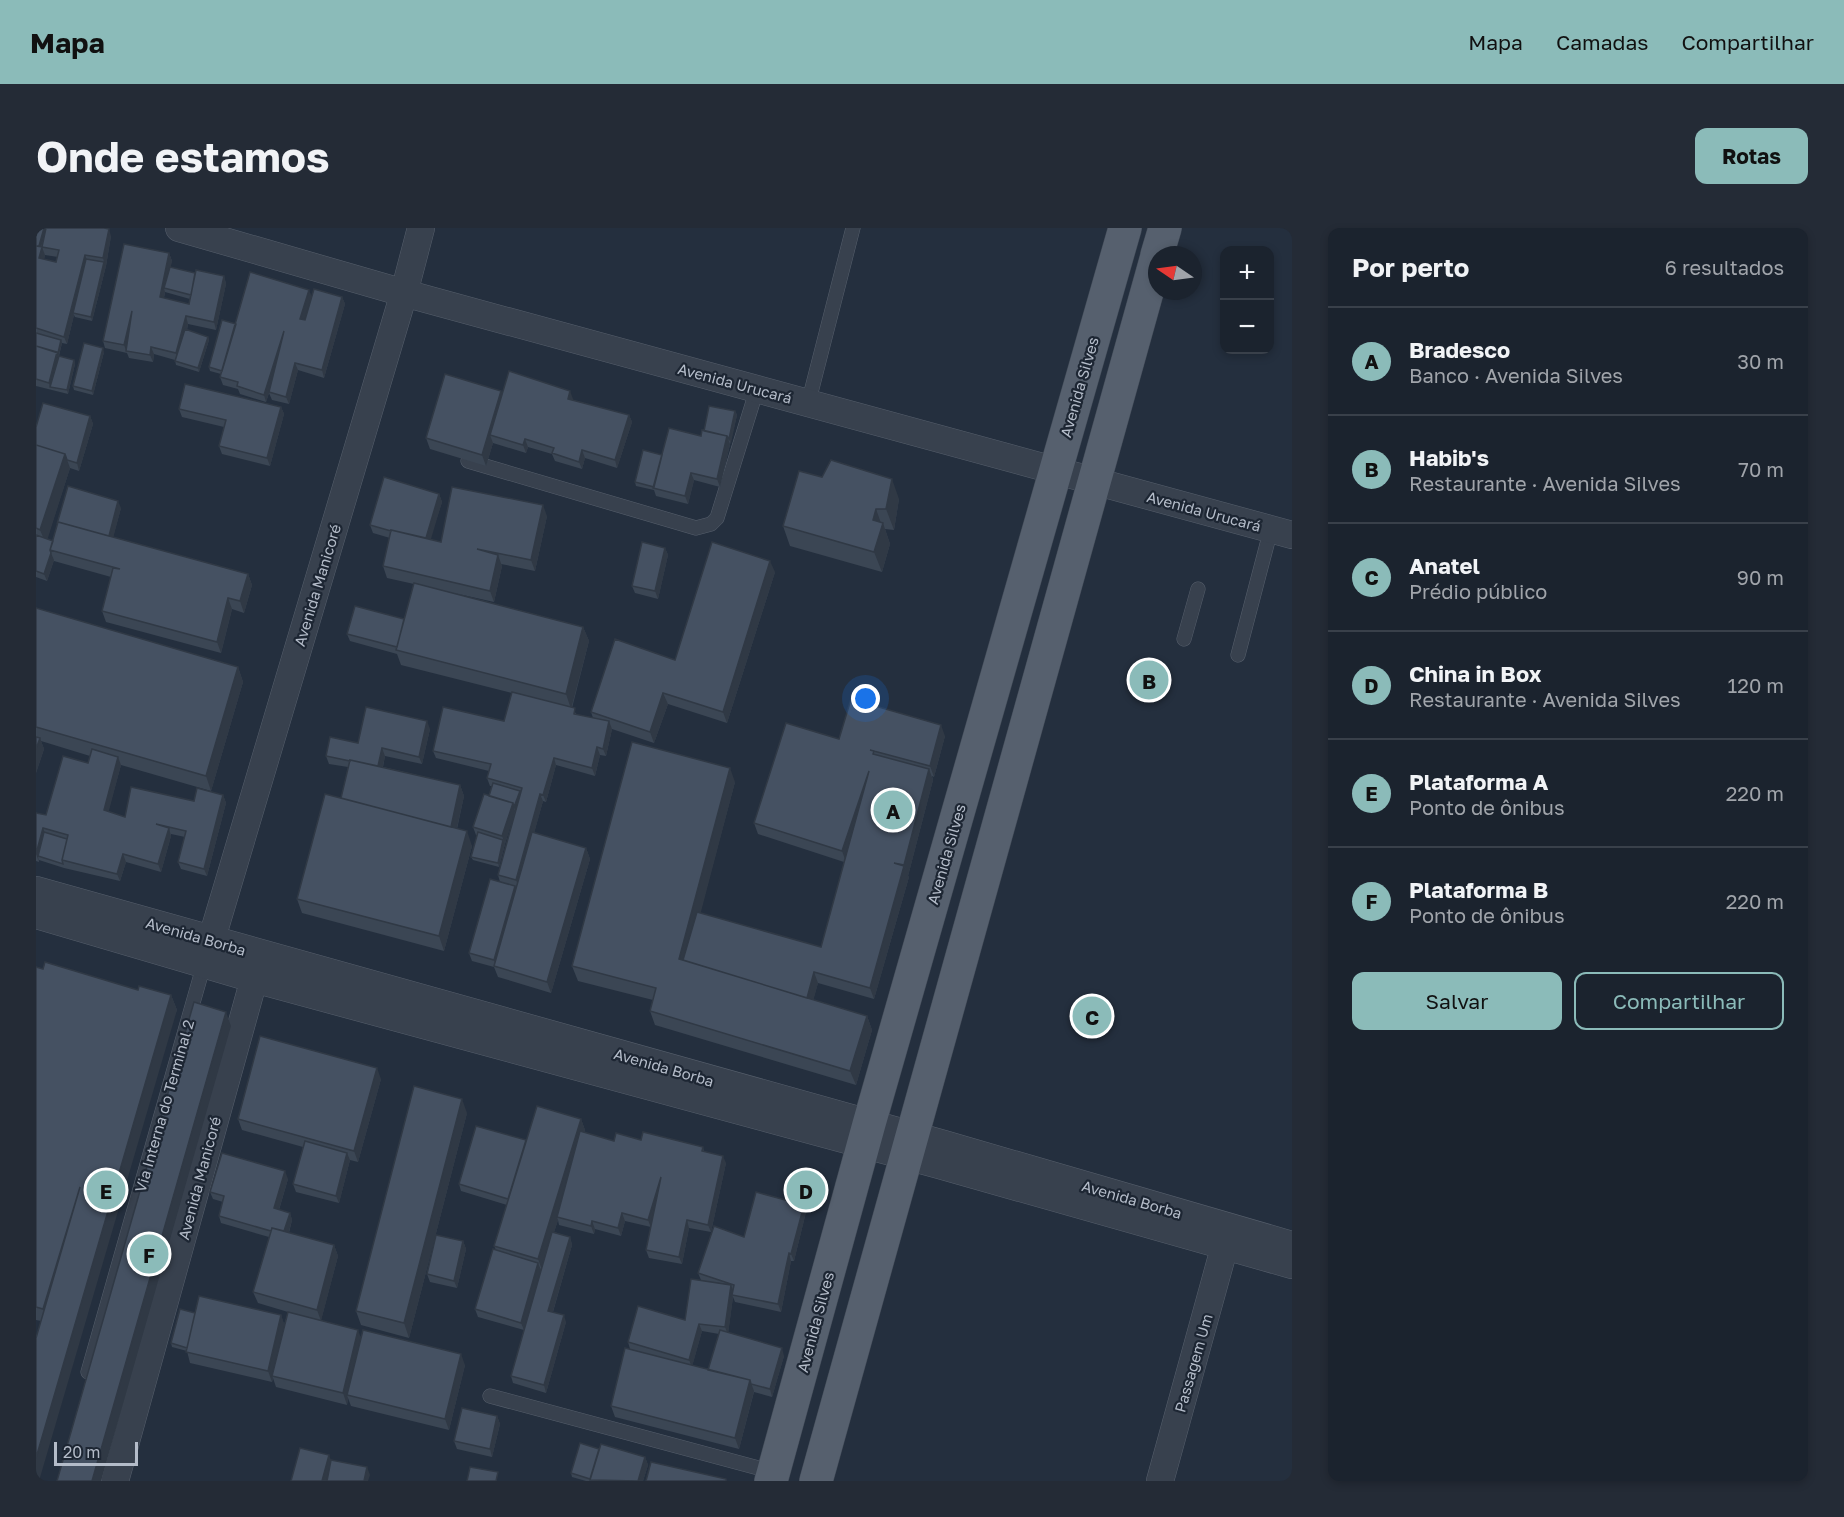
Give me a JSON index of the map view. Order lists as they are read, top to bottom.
{
  "streets": {
    "main road": ["Avenida Silves"],
    "street": [
      "Avenida Urucará",
      "Avenida Manicoré",
      "Avenida Borba",
      "Passagem Um"
    ],
    "lane": ["Via Interna do Terminal 2"]
  },
  "crossings": [
    ["Avenida Urucará", "Avenida Silves"],
    ["Avenida Urucará", "Avenida Manicoré"],
    ["Avenida Silves", "Avenida Borba"],
    ["Avenida Manicoré", "Avenida Borba"],
    ["Avenida Manicoré", "Via Interna do Terminal 2"],
    ["Avenida Borba", "Via Interna do Terminal 2"],
    ["Avenida Borba", "Passagem Um"]
  ],
  "scale_bar": "20 m",
  "north": "left",
  "page": {
    "header": "Mapa",
    "nav": ["Mapa", "Camadas", "Compartilhar"],
    "buttons": [
      "Rotas",
      ["Salvar", "Compartilhar"]
    ],
    "title": "Onde estamos",
    "heading": ["Por perto", "6 resultados"],
    "map_buttons": ["+", "−"],
    "list": [
      {
        "mark": "A",
        "name": "Bradesco",
        "note": "Banco · Avenida Silves",
        "value": "30 m"
      },
      {
        "mark": "B",
        "name": "Habib's",
        "note": "Restaurante · Avenida Silves",
        "value": "70 m"
      },
      {
        "mark": "C",
        "name": "Anatel",
        "note": "Prédio público",
        "value": "90 m"
      },
      {
        "mark": "D",
        "name": "China in Box",
        "note": "Restaurante · Avenida Silves",
        "value": "120 m"
      },
      {
        "mark": "E",
        "name": "Plataforma A",
        "note": "Ponto de ônibus",
        "value": "220 m"
      },
      {
        "mark": "F",
        "name": "Plataforma B",
        "note": "Ponto de ônibus",
        "value": "220 m"
      }
    ],
    "pins": [
      "B",
      "A",
      "C",
      "D",
      "E",
      "F"
    ],
    "scale": "20 m"
  }
}
